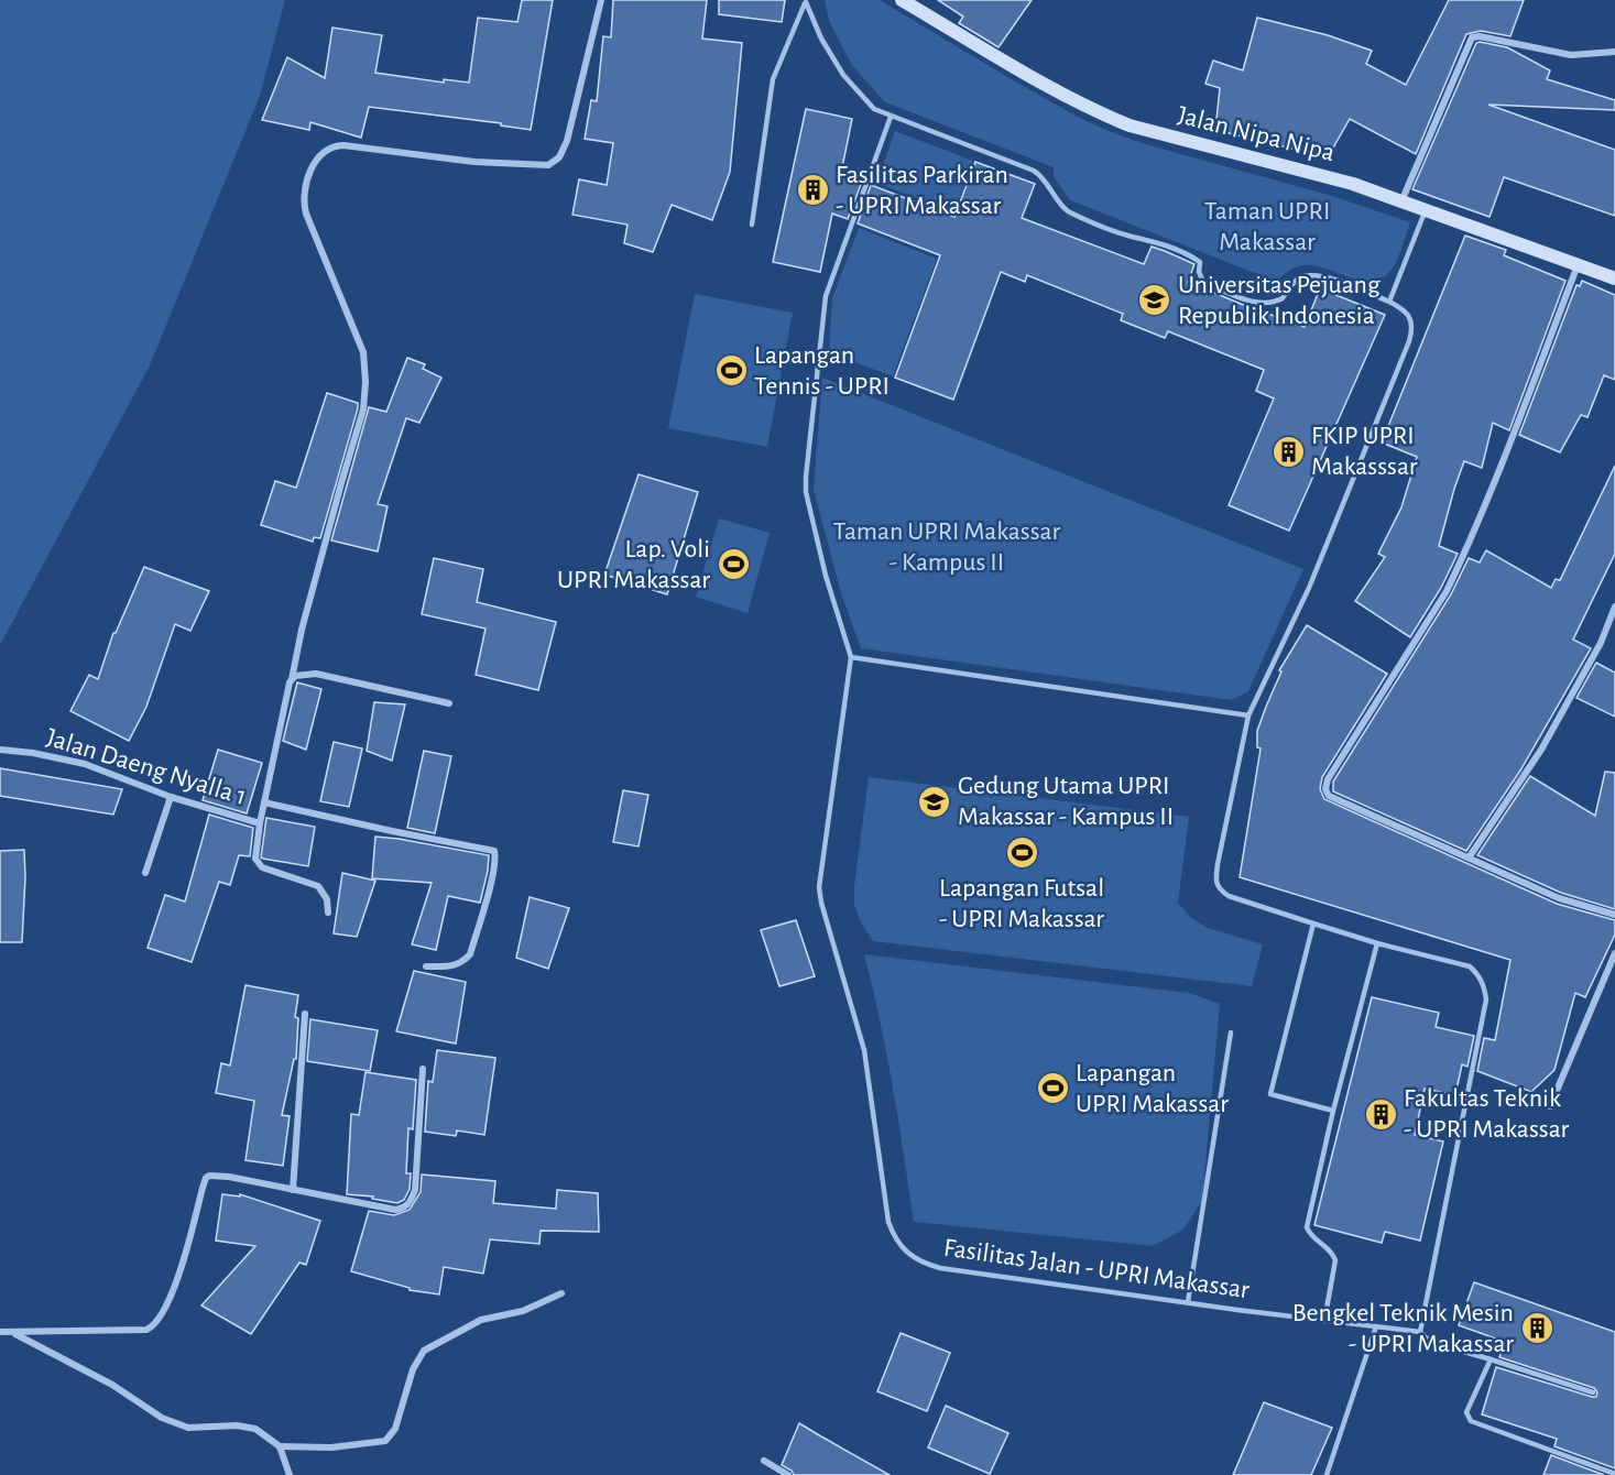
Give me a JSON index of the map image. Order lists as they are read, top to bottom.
{
  "streets": {
    "street": ["Jalan Nipa Nipa", "Jalan Daeng Nyalla 1"],
    "lane": ["Fasilitas Jalan - UPRI Makassar"]
  },
  "parks": ["Taman UPRI Makassar", "Taman UPRI Makassar - Kampus II"],
  "places": {
    "building": [
      "Fasilitas Parkiran - UPRI Makassar",
      "FKIP UPRI Makasssar",
      "Fakultas Teknik - UPRI Makassar",
      "Bengkel Teknik Mesin - UPRI Makassar"
    ],
    "school or university": ["Universitas Pejuang Republik Indonesia", "Gedung Utama UPRI Makassar - Kampus II"],
    "sports": [
      "Lapangan Tennis - UPRI",
      "Lap. Voli UPRI Makassar",
      "Lapangan Futsal - UPRI Makassar",
      "Lapangan UPRI Makassar"
    ]
  }
}
